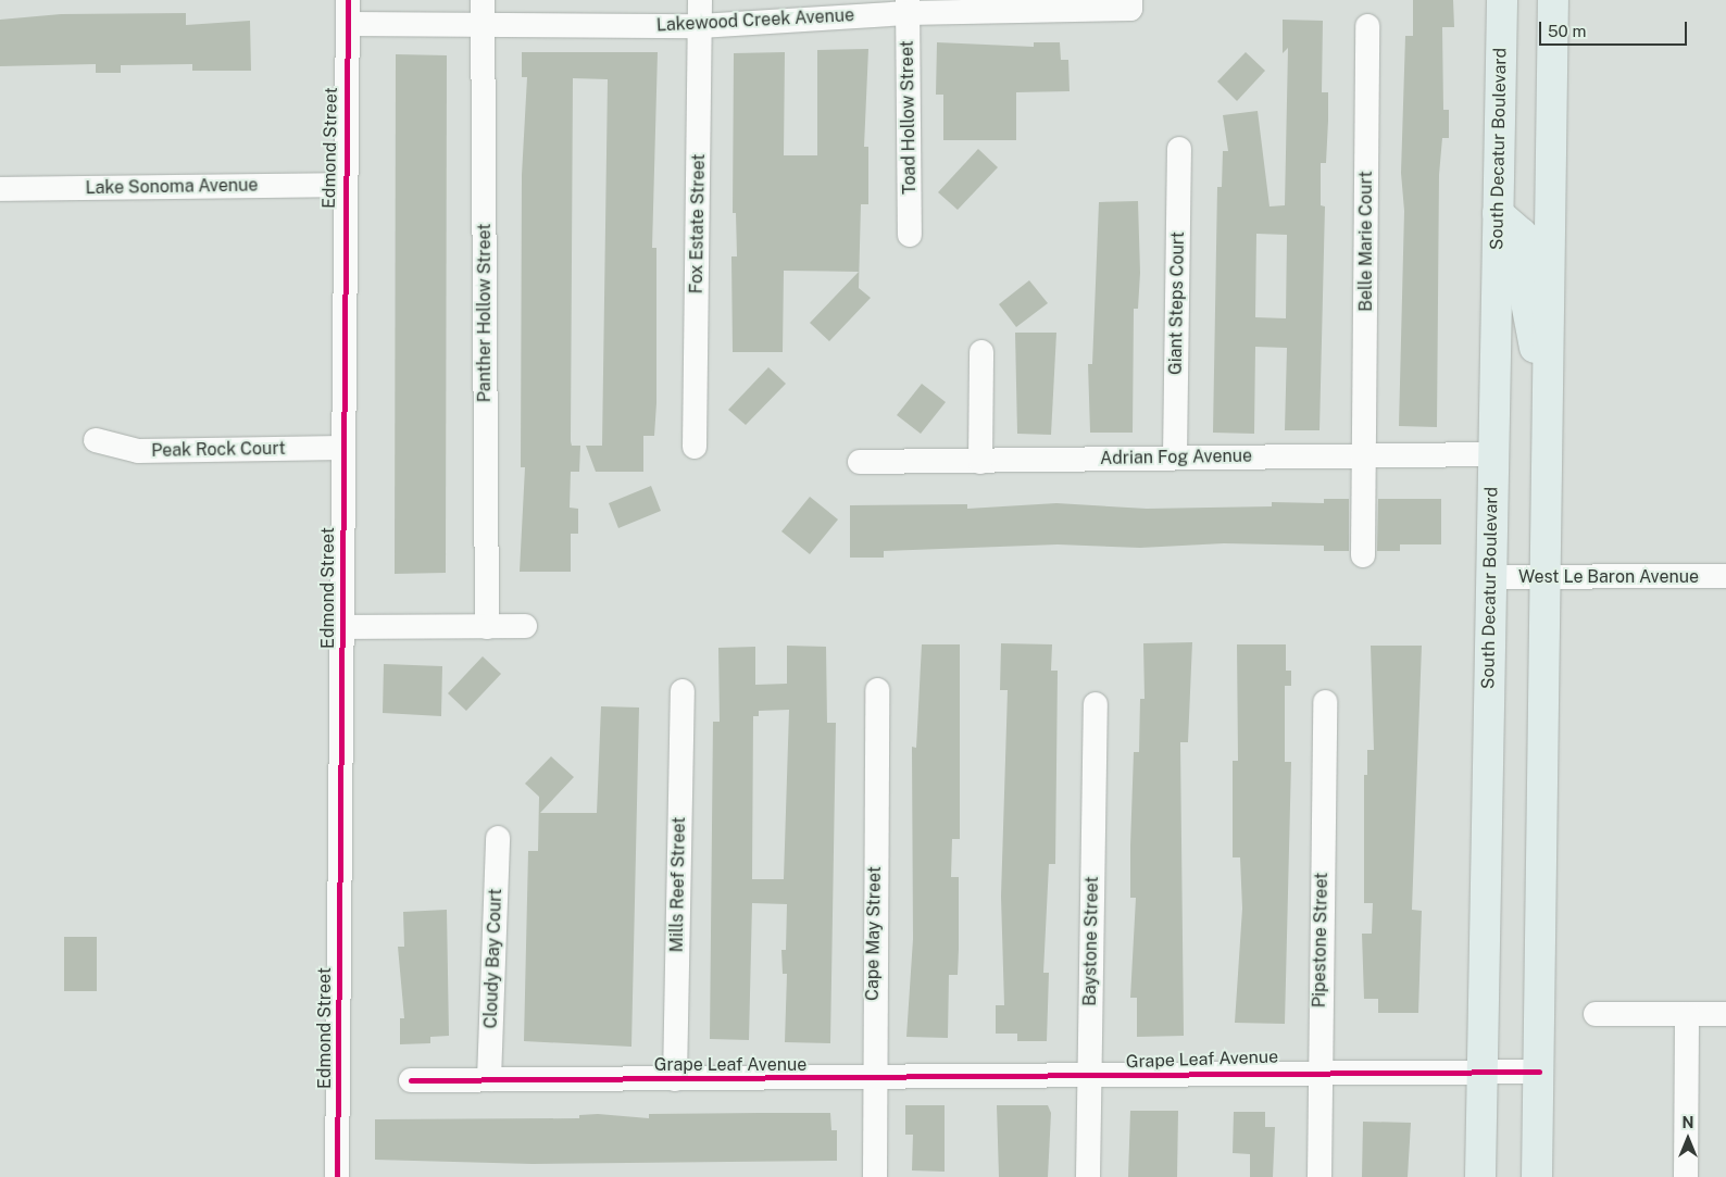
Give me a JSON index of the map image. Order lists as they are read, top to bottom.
{
  "streets": {
    "main road": ["South Decatur Boulevard"],
    "street": [
      "Lakewood Creek Avenue",
      "Toad Hollow Street",
      "Edmond Street",
      "Lake Sonoma Avenue",
      "Fox Estate Street",
      "Belle Marie Court",
      "Giant Steps Court",
      "Panther Hollow Street",
      "Peak Rock Court",
      "Adrian Fog Avenue",
      "West Le Baron Avenue",
      "Mills Reef Street",
      "Cape May Street",
      "Pipestone Street",
      "Baystone Street",
      "Cloudy Bay Court",
      "Grape Leaf Avenue"
    ]
  },
  "crossings": [
    ["Lakewood Creek Avenue", "Toad Hollow Street"],
    ["Lakewood Creek Avenue", "Edmond Street"],
    ["Lakewood Creek Avenue", "Fox Estate Street"],
    ["Lakewood Creek Avenue", "Panther Hollow Street"],
    ["Edmond Street", "Lake Sonoma Avenue"],
    ["Edmond Street", "Peak Rock Court"],
    ["South Decatur Boulevard", "Adrian Fog Avenue"],
    ["South Decatur Boulevard", "West Le Baron Avenue"],
    ["South Decatur Boulevard", "Grape Leaf Avenue"],
    ["Belle Marie Court", "Adrian Fog Avenue"],
    ["Giant Steps Court", "Adrian Fog Avenue"],
    ["Mills Reef Street", "Grape Leaf Avenue"],
    ["Cape May Street", "Grape Leaf Avenue"],
    ["Pipestone Street", "Grape Leaf Avenue"],
    ["Baystone Street", "Grape Leaf Avenue"],
    ["Cloudy Bay Court", "Grape Leaf Avenue"]
  ],
  "scale_bar": "50 m",
  "north": "top"
}
